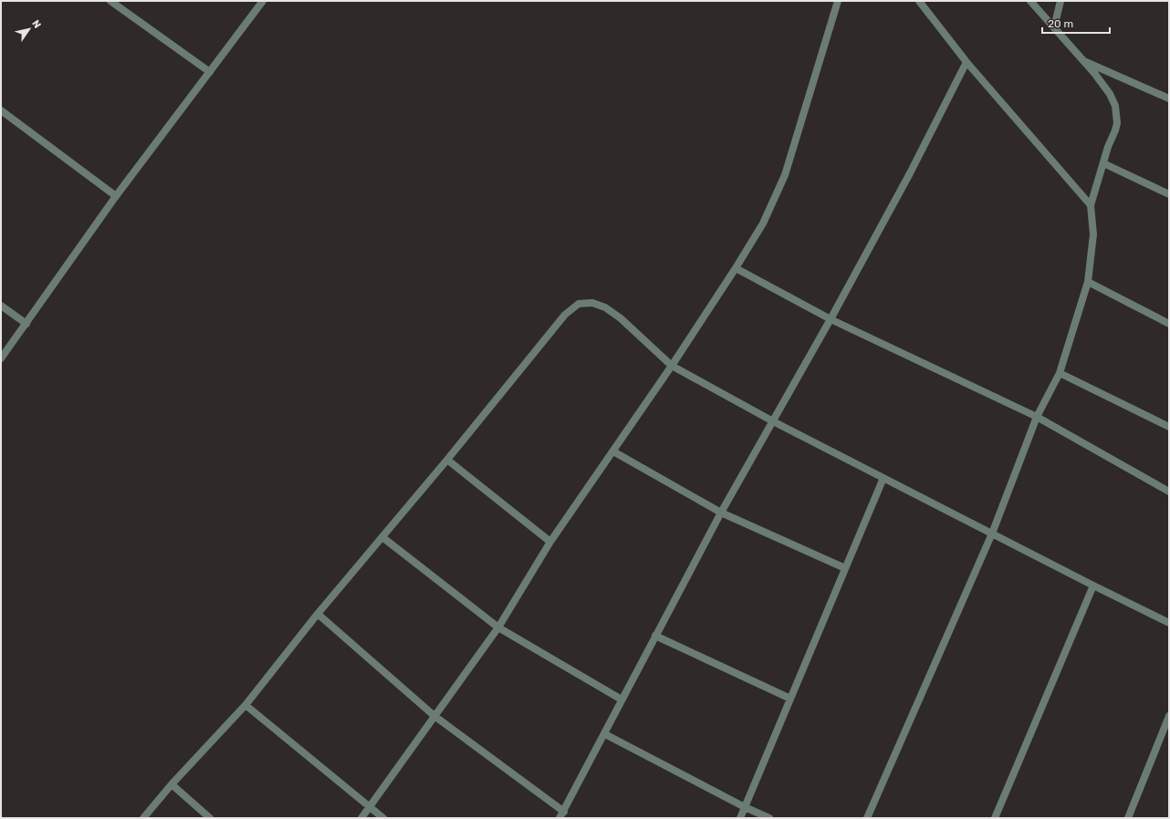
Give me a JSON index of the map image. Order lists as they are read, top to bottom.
{
  "scale_bar": "20 m",
  "north": "top right"
}
